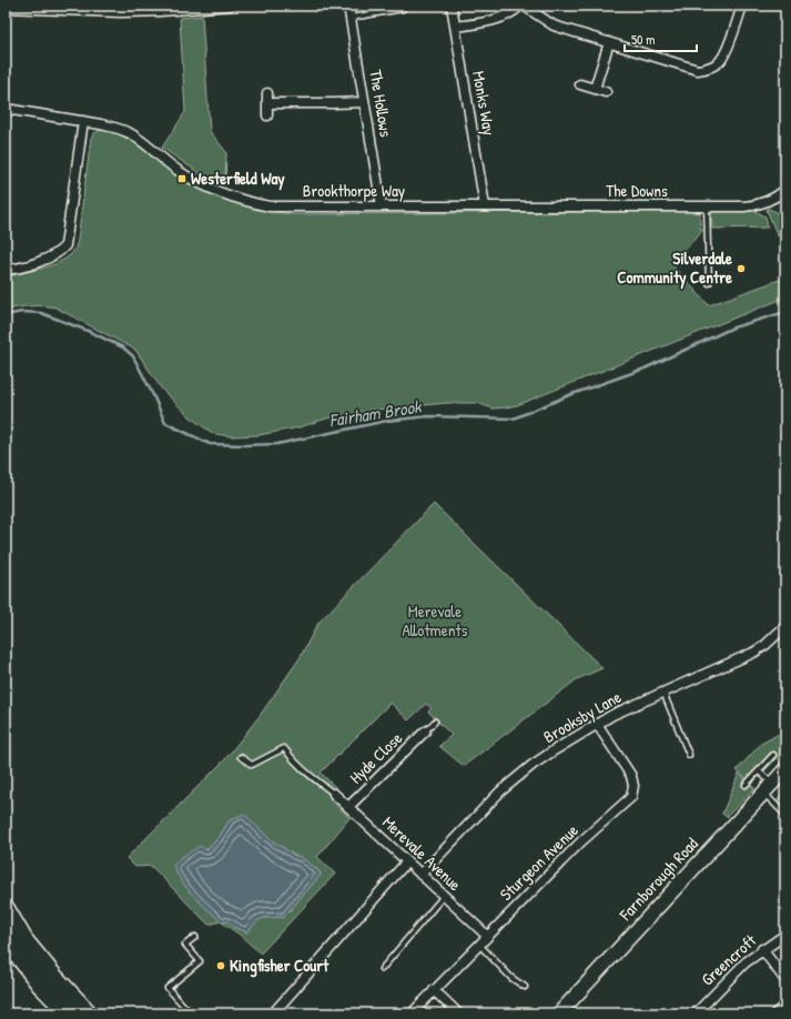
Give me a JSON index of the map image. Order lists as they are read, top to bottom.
{
  "streets": {
    "street": [
      "The Hollows",
      "Monks Way",
      "Brookthorpe Way",
      "The Downs",
      "Brooksby Lane",
      "Hyde Close",
      "Merevale Avenue",
      "Sturgeon Avenue",
      "Farnborough Road",
      "Greencroft"
    ]
  },
  "crossings": [
    ["The Hollows", "Brookthorpe Way"],
    ["Monks Way", "Brookthorpe Way"],
    ["Monks Way", "The Downs"],
    ["Brookthorpe Way", "The Downs"],
    ["Brooksby Lane", "Merevale Avenue"],
    ["Brooksby Lane", "Sturgeon Avenue"],
    ["Hyde Close", "Merevale Avenue"],
    ["Merevale Avenue", "Sturgeon Avenue"]
  ],
  "water": ["Fairham Brook"],
  "parks": ["Merevale Allotments"],
  "places": {
    "transit": ["Westerfield Way"],
    "other": ["Silverdale Community Centre", "Kingfisher Court"]
  },
  "scale_bar": "50 m"
}
